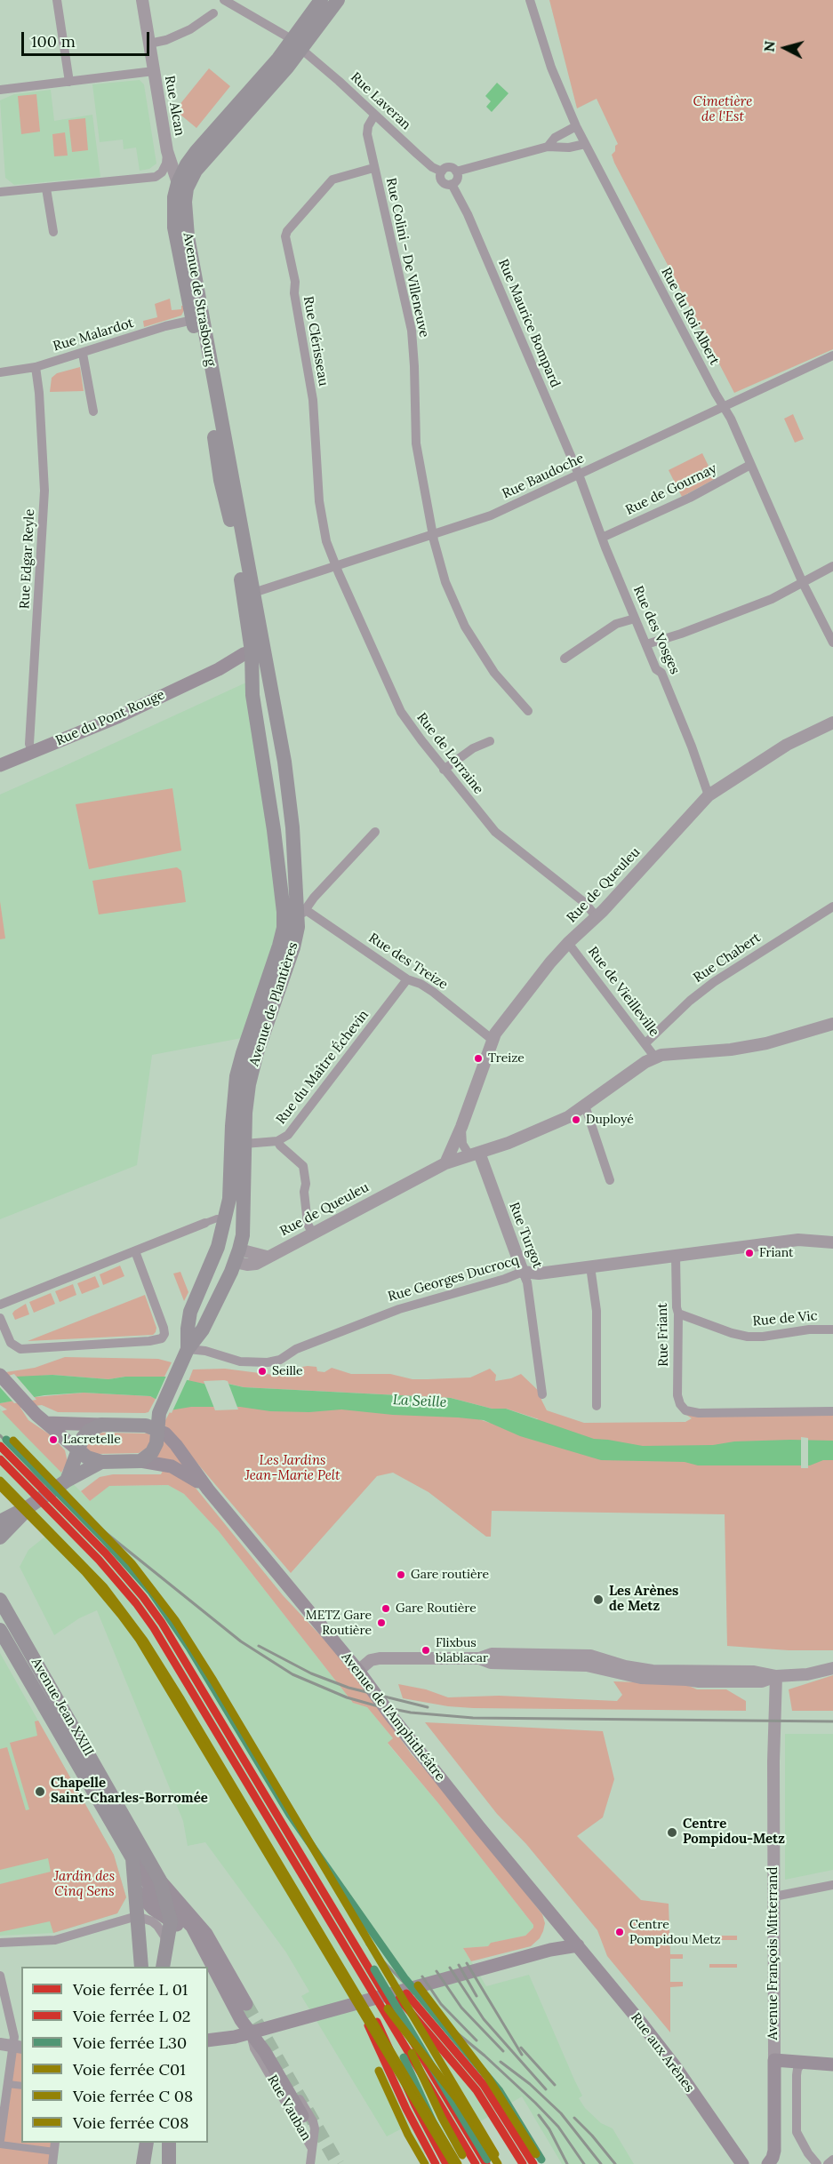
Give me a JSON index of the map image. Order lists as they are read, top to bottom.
{
  "streets": {
    "main road": [
      "Avenue de Strasbourg",
      "Rue du Pont Rouge",
      "Avenue de Plantières",
      "Avenue Jean XXIII",
      "Avenue de l'Amphithéâtre",
      "Avenue François Mitterrand",
      "Rue aux Arènes",
      "Rue Vauban"
    ],
    "street": [
      "Rue Laveran",
      "Rue Alcan",
      "Rue Colini – De Villeneuve",
      "Rue du Roi Albert",
      "Rue Maurice Bompard",
      "Rue Malardot",
      "Rue Clérisseau",
      "Rue Baudoche",
      "Rue de Gournay",
      "Rue Edgar Reyle",
      "Rue des Vosges",
      "Rue de Lorraine",
      "Rue de Queuleu",
      "Rue Chabert",
      "Rue des Treize",
      "Rue de Vieilleville",
      "Rue du Maître Échevin",
      "Rue Turgot",
      "Rue Georges Ducrocq",
      "Rue de Vic",
      "Rue Friant"
    ]
  },
  "crossings": [
    ["Rue Laveran", "Rue Colini – De Villeneuve"],
    ["Rue Laveran", "Avenue de Strasbourg"],
    ["Rue Laveran", "Rue Maurice Bompard"],
    ["Rue Alcan", "Avenue de Strasbourg"],
    ["Rue Colini – De Villeneuve", "Rue Clérisseau"],
    ["Rue Colini – De Villeneuve", "Rue Baudoche"],
    ["Avenue de Strasbourg", "Rue Malardot"],
    ["Avenue de Strasbourg", "Rue Baudoche"],
    ["Avenue de Strasbourg", "Rue du Pont Rouge"],
    ["Avenue de Strasbourg", "Avenue de Plantières"],
    ["Rue du Roi Albert", "Rue Baudoche"],
    ["Rue du Roi Albert", "Rue de Gournay"],
    ["Rue Maurice Bompard", "Rue Baudoche"],
    ["Rue Maurice Bompard", "Rue des Vosges"],
    ["Rue Malardot", "Rue Edgar Reyle"],
    ["Rue Clérisseau", "Rue Baudoche"],
    ["Rue Clérisseau", "Rue de Lorraine"],
    ["Rue Baudoche", "Rue des Vosges"],
    ["Rue Baudoche", "Rue de Lorraine"],
    ["Rue de Gournay", "Rue des Vosges"],
    ["Rue Edgar Reyle", "Rue du Pont Rouge"],
    ["Rue des Vosges", "Rue de Queuleu"],
    ["Rue du Pont Rouge", "Avenue de Plantières"],
    ["Rue de Lorraine", "Rue de Queuleu"],
    ["Rue de Queuleu", "Rue des Treize"],
    ["Rue de Queuleu", "Rue de Vieilleville"],
    ["Rue de Queuleu", "Avenue de Plantières"],
    ["Rue Chabert", "Rue de Vieilleville"],
    ["Rue des Treize", "Avenue de Plantières"],
    ["Rue des Treize", "Rue du Maître Échevin"],
    ["Avenue de Plantières", "Rue du Maître Échevin"],
    ["Avenue de Plantières", "Rue Georges Ducrocq"],
    ["Rue Turgot", "Rue Georges Ducrocq"],
    ["Rue Georges Ducrocq", "Rue Friant"],
    ["Rue de Vic", "Rue Friant"],
    ["Avenue Jean XXIII", "Rue Vauban"],
    ["Avenue de l'Amphithéâtre", "Rue aux Arènes"]
  ],
  "water": ["La Seille"],
  "parks": ["Cimetière de l'Est", "Les Jardins Jean-Marie Pelt", "Jardin des Cinq Sens"],
  "places": [
    "Treize",
    "Duployé",
    "Friant",
    "Seille",
    "Lacretelle",
    "Gare routière",
    "Les Arènes de Metz",
    "Gare Routière",
    "METZ Gare Routière",
    "Flixbus blablacar",
    "Chapelle Saint-Charles-Borromée",
    "Centre Pompidou-Metz",
    "Centre Pompidou Metz"
  ],
  "lines": ["rail line L30", "rail line C01", "rail line C08"],
  "legend": [
    "Voie ferrée L 01",
    "Voie ferrée L 02",
    "Voie ferrée L30",
    "Voie ferrée C01",
    "Voie ferrée C 08",
    "Voie ferrée C08"
  ],
  "scale_bar": "100 m",
  "north": "left"
}
